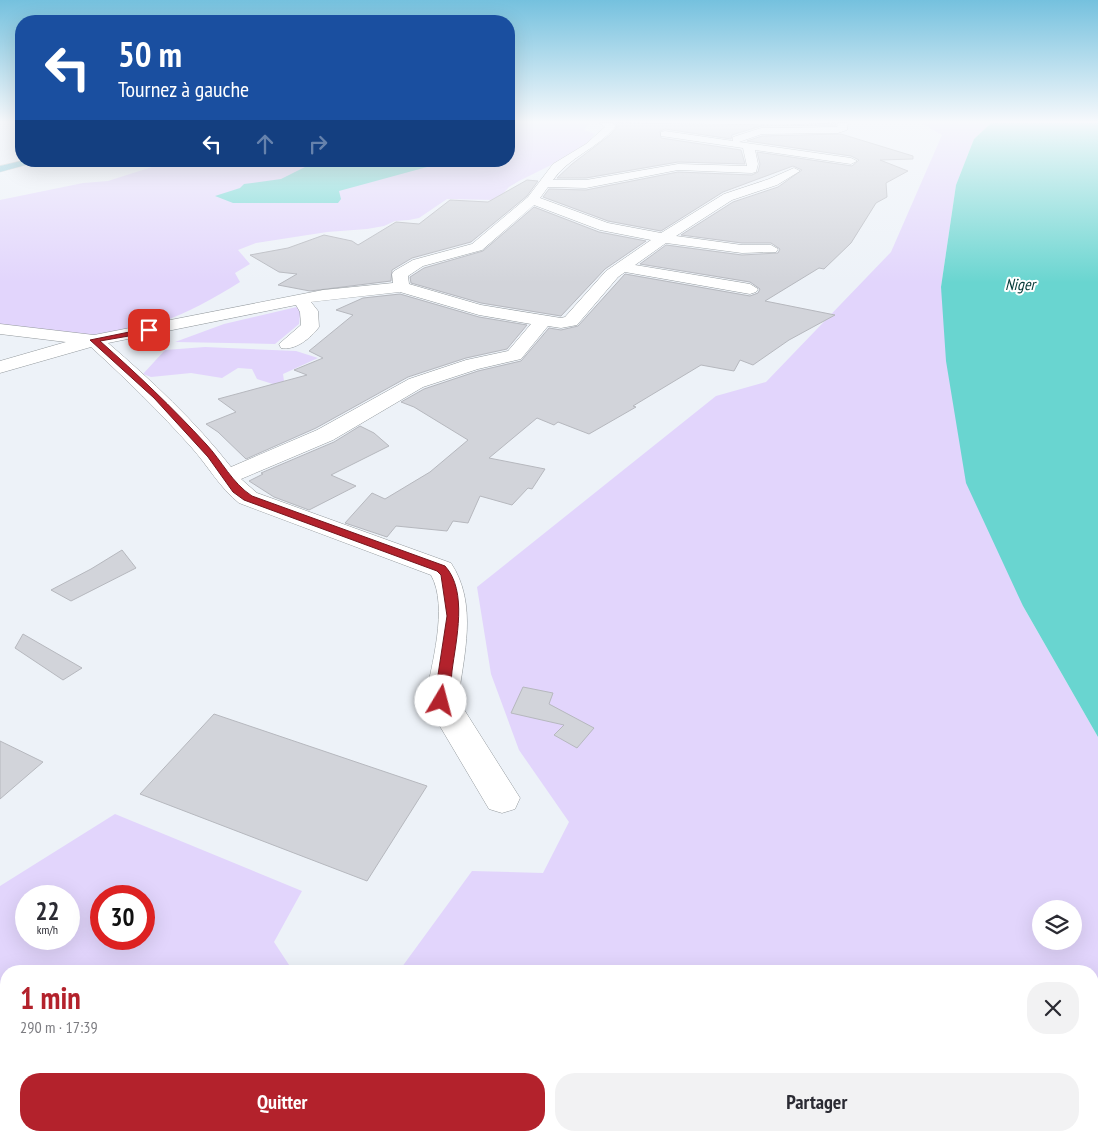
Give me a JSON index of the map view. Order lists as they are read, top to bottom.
{
  "water": ["Niger"],
  "page": {
    "turn": ["50 m", "Tournez à gauche"],
    "speed": "22 km/h",
    "limit": "30",
    "heading": ["1 min", "290 m · 17:39"],
    "buttons": ["Quitter", "Partager"]
  }
}
